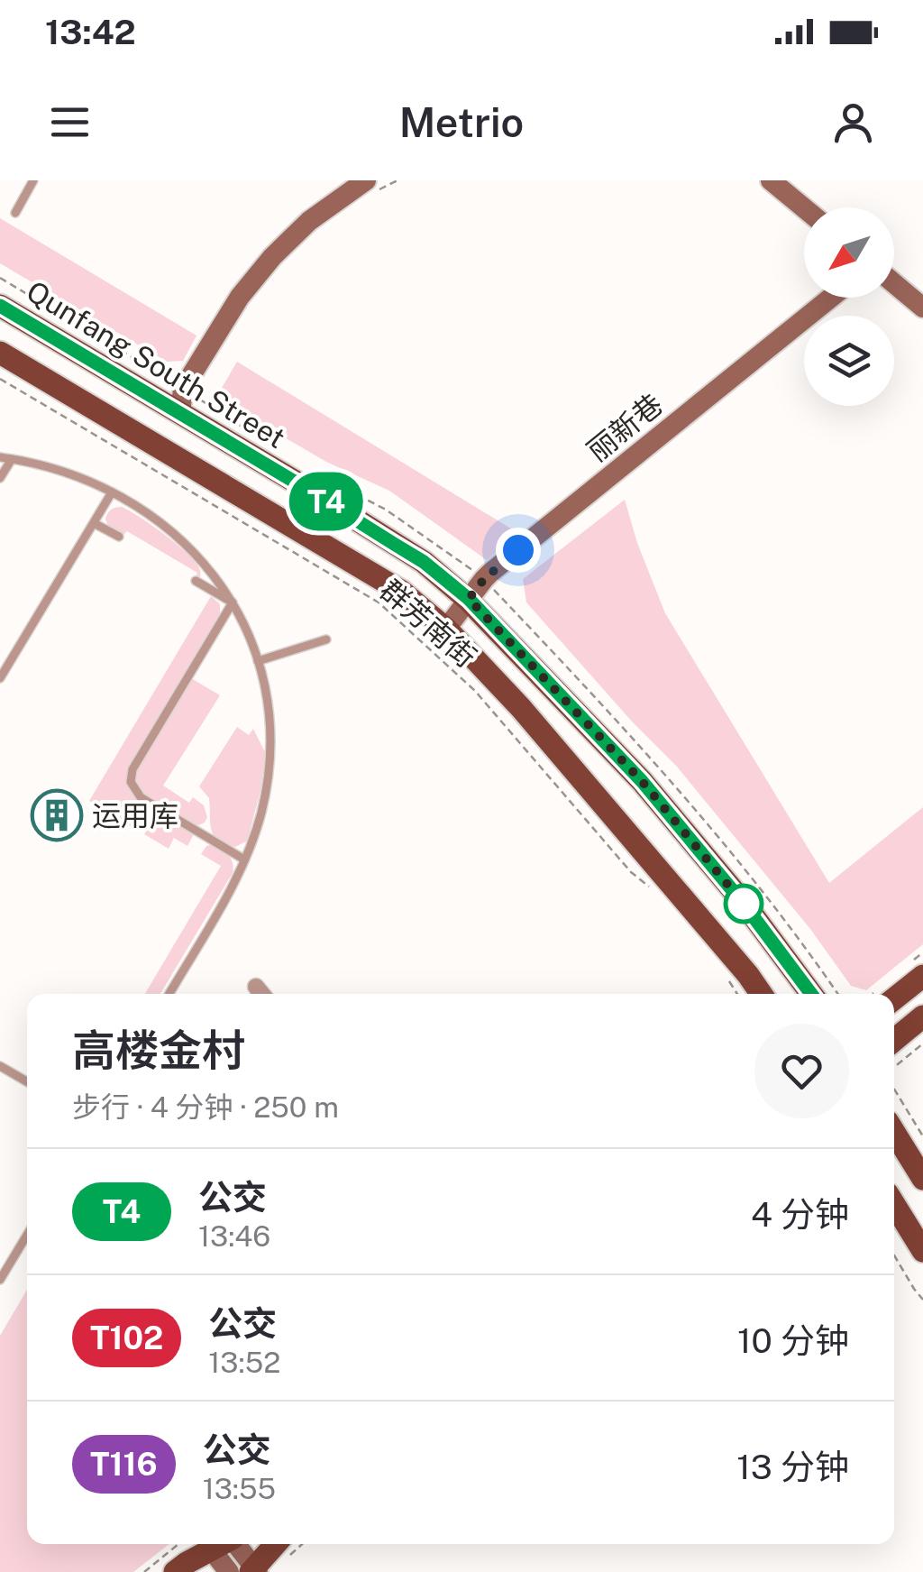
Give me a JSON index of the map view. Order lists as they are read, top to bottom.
{
  "streets": {
    "main road": ["Qunfang South Street"],
    "street": ["丽新巷"],
    "path": ["群芳南街"]
  },
  "crossings": [
    ["Qunfang South Street", "丽新巷"]
  ],
  "places": {
    "building": ["运用库"]
  },
  "lines": ["bus line T4"],
  "north": "bottom left",
  "page": {
    "status": "13:42",
    "header": "Metrio",
    "on_map": "T4",
    "heading": ["高楼金村", "步行 · 4 分钟 · 250 m"],
    "list": [
      {
        "mark": "T4",
        "name": "公交",
        "note": "13:46",
        "value": "4 分钟"
      },
      {
        "mark": "T102",
        "name": "公交",
        "note": "13:52",
        "value": "10 分钟"
      },
      {
        "mark": "T116",
        "name": "公交",
        "note": "13:55",
        "value": "13 分钟"
      }
    ]
  }
}
